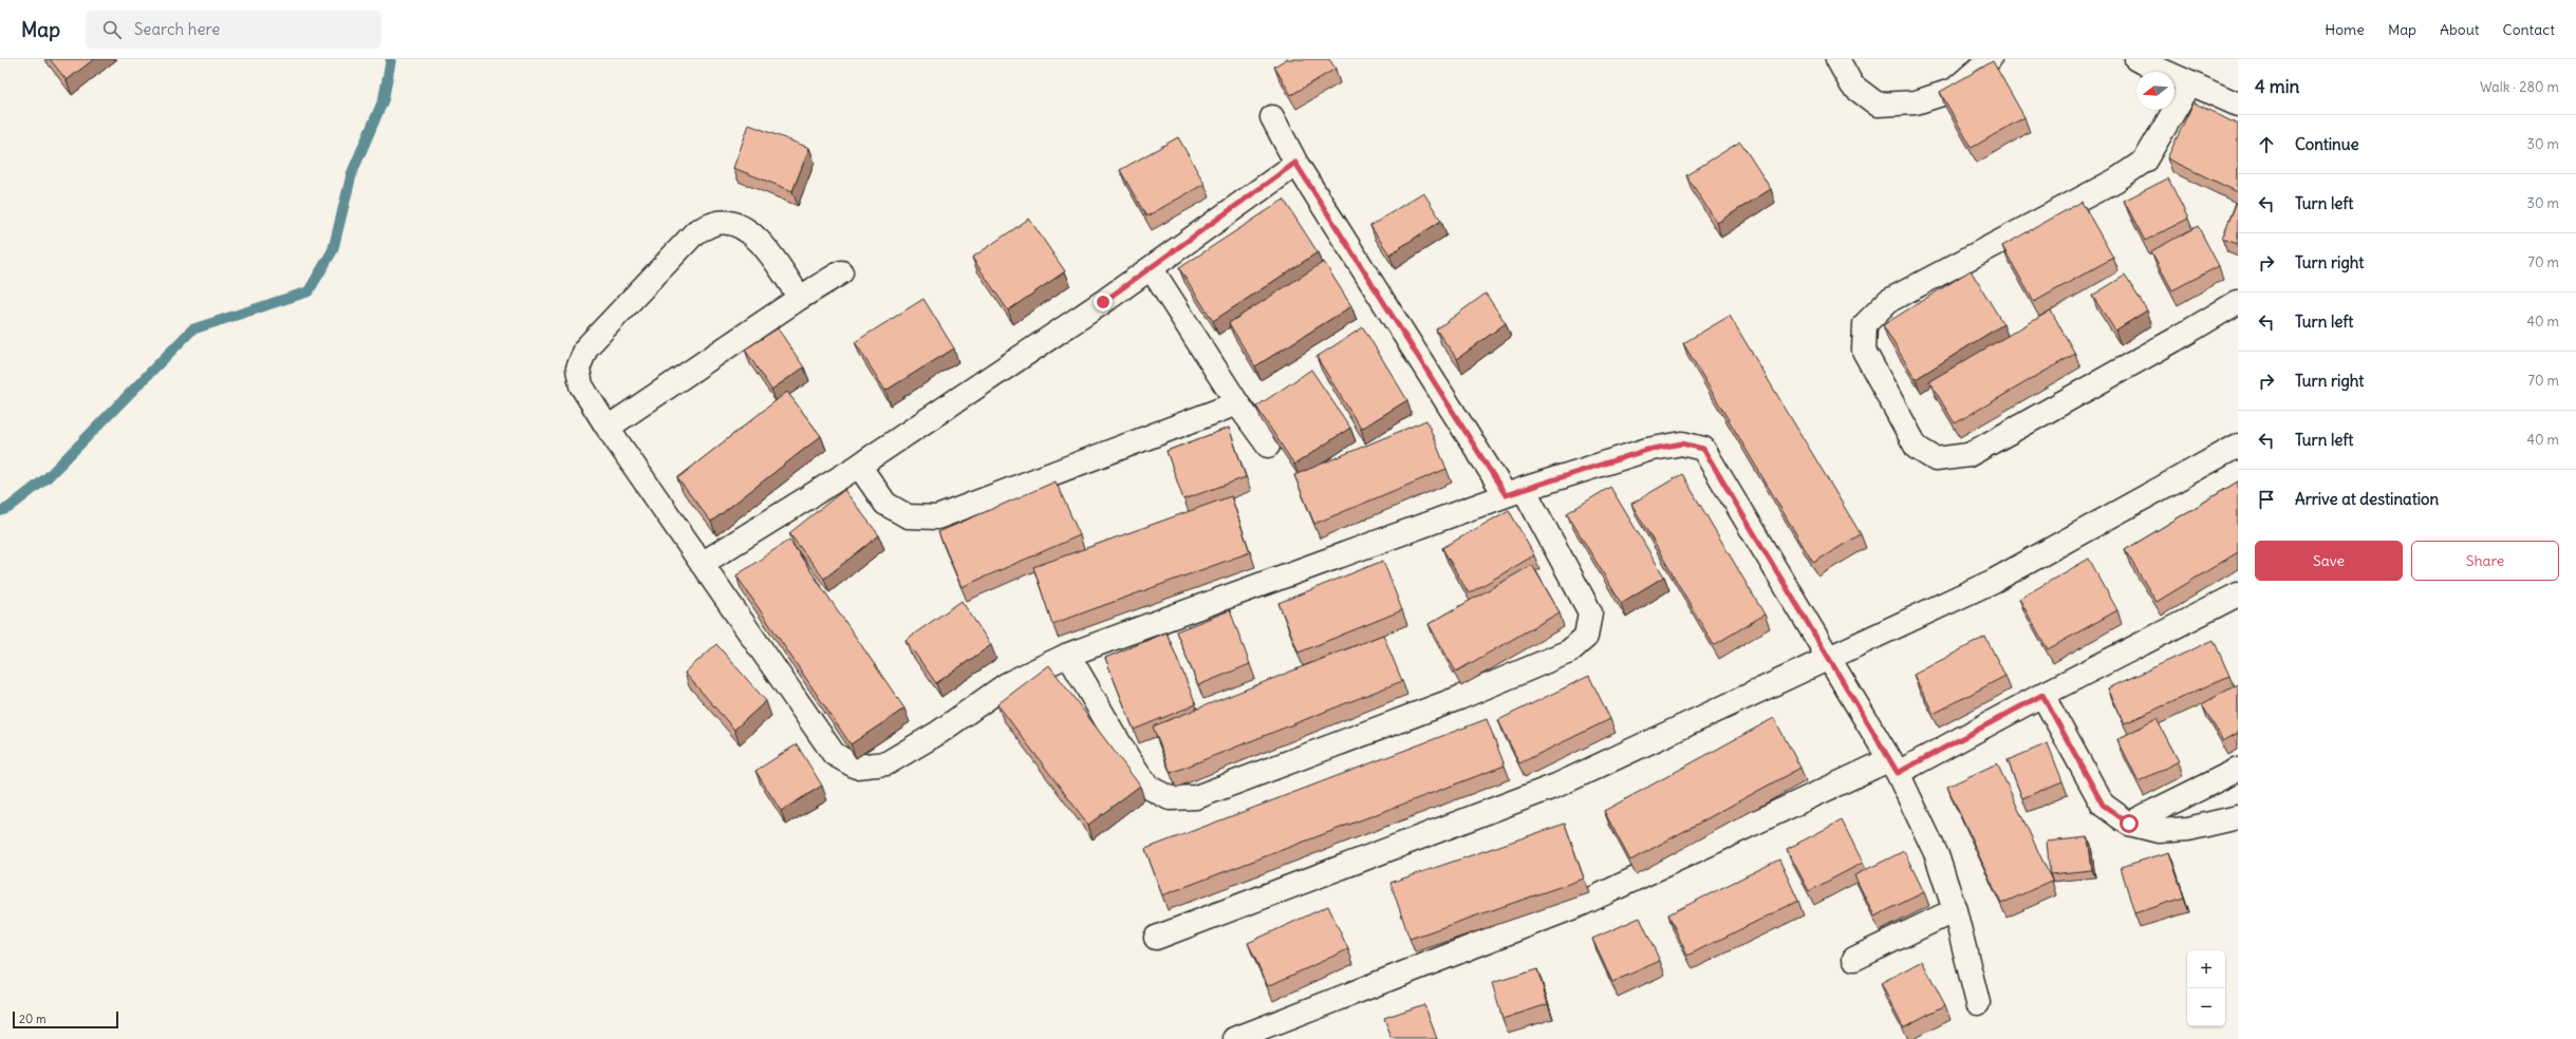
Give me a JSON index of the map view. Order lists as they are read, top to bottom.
{
  "scale_bar": "20 m",
  "north": "left",
  "page": {
    "header": "Map",
    "search": "Search here",
    "nav": [
      "Home",
      "Map",
      "About",
      "Contact"
    ],
    "heading": ["4 min", "Walk · 280 m"],
    "list": [
      ["Continue", "30 m"],
      ["Turn left", "30 m"],
      ["Turn right", "70 m"],
      ["Turn left", "40 m"],
      ["Turn right", "70 m"],
      ["Turn left", "40 m"],
      "Arrive at destination"
    ],
    "buttons": ["Save", "Share"],
    "map_buttons": ["+", "−"],
    "scale": "20 m"
  }
}
